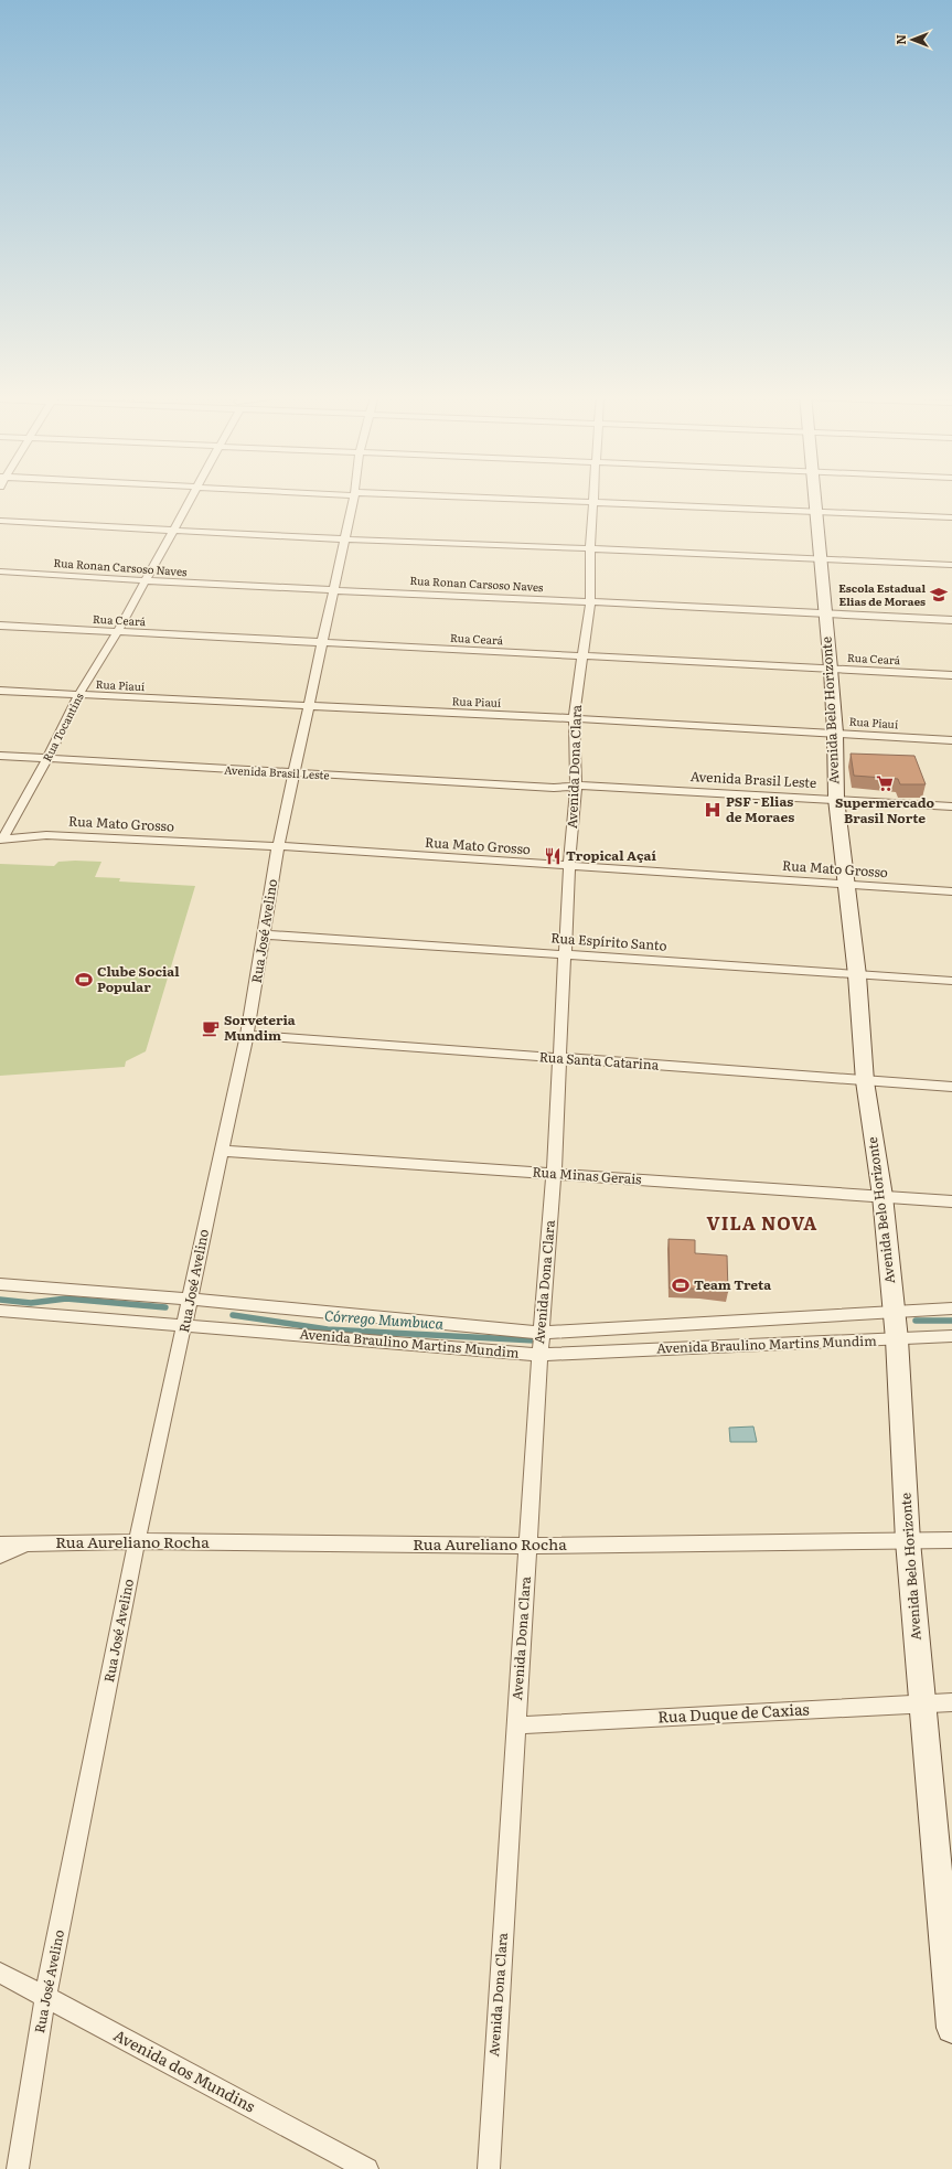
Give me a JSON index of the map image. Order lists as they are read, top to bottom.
{
  "streets": {
    "street": [
      "Rua Ronan Carsoso Naves",
      "Rua Ceará",
      "Rua Piauí",
      "Avenida Belo Horizonte",
      "Rua Tocantins",
      "Avenida Dona Clara",
      "Avenida Brasil Leste",
      "Rua Mato Grosso",
      "Rua José Avelino",
      "Rua Espírito Santo",
      "Rua Santa Catarina",
      "Rua Minas Gerais",
      "Avenida Braulino Martins Mundim",
      "Rua Aureliano Rocha",
      "Rua Duque de Caxias",
      "Avenida dos Mundins"
    ]
  },
  "crossings": [
    ["Rua Ronan Carsoso Naves", "Avenida Belo Horizonte"],
    ["Rua Ronan Carsoso Naves", "Rua Tocantins"],
    ["Rua Ronan Carsoso Naves", "Avenida Dona Clara"],
    ["Rua Ronan Carsoso Naves", "Rua José Avelino"],
    ["Rua Ceará", "Avenida Belo Horizonte"],
    ["Rua Ceará", "Rua Tocantins"],
    ["Rua Ceará", "Avenida Dona Clara"],
    ["Rua Ceará", "Rua José Avelino"],
    ["Rua Piauí", "Avenida Belo Horizonte"],
    ["Rua Piauí", "Rua Tocantins"],
    ["Rua Piauí", "Avenida Dona Clara"],
    ["Rua Piauí", "Rua José Avelino"],
    ["Avenida Belo Horizonte", "Avenida Brasil Leste"],
    ["Avenida Belo Horizonte", "Rua Mato Grosso"],
    ["Avenida Belo Horizonte", "Rua Espírito Santo"],
    ["Avenida Belo Horizonte", "Rua Santa Catarina"],
    ["Avenida Belo Horizonte", "Rua Minas Gerais"],
    ["Avenida Belo Horizonte", "Avenida Braulino Martins Mundim"],
    ["Avenida Belo Horizonte", "Rua Aureliano Rocha"],
    ["Avenida Belo Horizonte", "Rua Duque de Caxias"],
    ["Rua Tocantins", "Avenida Brasil Leste"],
    ["Rua Tocantins", "Rua Mato Grosso"],
    ["Avenida Dona Clara", "Avenida Brasil Leste"],
    ["Avenida Dona Clara", "Rua Mato Grosso"],
    ["Avenida Dona Clara", "Rua Espírito Santo"],
    ["Avenida Dona Clara", "Rua Santa Catarina"],
    ["Avenida Dona Clara", "Rua Minas Gerais"],
    ["Avenida Dona Clara", "Avenida Braulino Martins Mundim"],
    ["Avenida Dona Clara", "Rua Aureliano Rocha"],
    ["Avenida Dona Clara", "Rua Duque de Caxias"],
    ["Avenida Brasil Leste", "Rua José Avelino"],
    ["Rua Mato Grosso", "Rua José Avelino"],
    ["Rua José Avelino", "Rua Espírito Santo"],
    ["Rua José Avelino", "Rua Santa Catarina"],
    ["Rua José Avelino", "Rua Minas Gerais"],
    ["Rua José Avelino", "Avenida Braulino Martins Mundim"],
    ["Rua José Avelino", "Rua Aureliano Rocha"],
    ["Rua José Avelino", "Avenida dos Mundins"]
  ],
  "districts": ["VILA NOVA"],
  "water": ["Córrego Mumbuca"],
  "places": {
    "school or university": ["Escola Estadual Elias de Moraes"],
    "supermarket": ["Supermercado Brasil Norte"],
    "hospital": ["PSF - Elias de Moraes"],
    "restaurant": ["Tropical Açaí"],
    "sports": ["Clube Social Popular", "Team Treta"],
    "cafe": ["Sorveteria Mundim"]
  },
  "north": "left"
}
